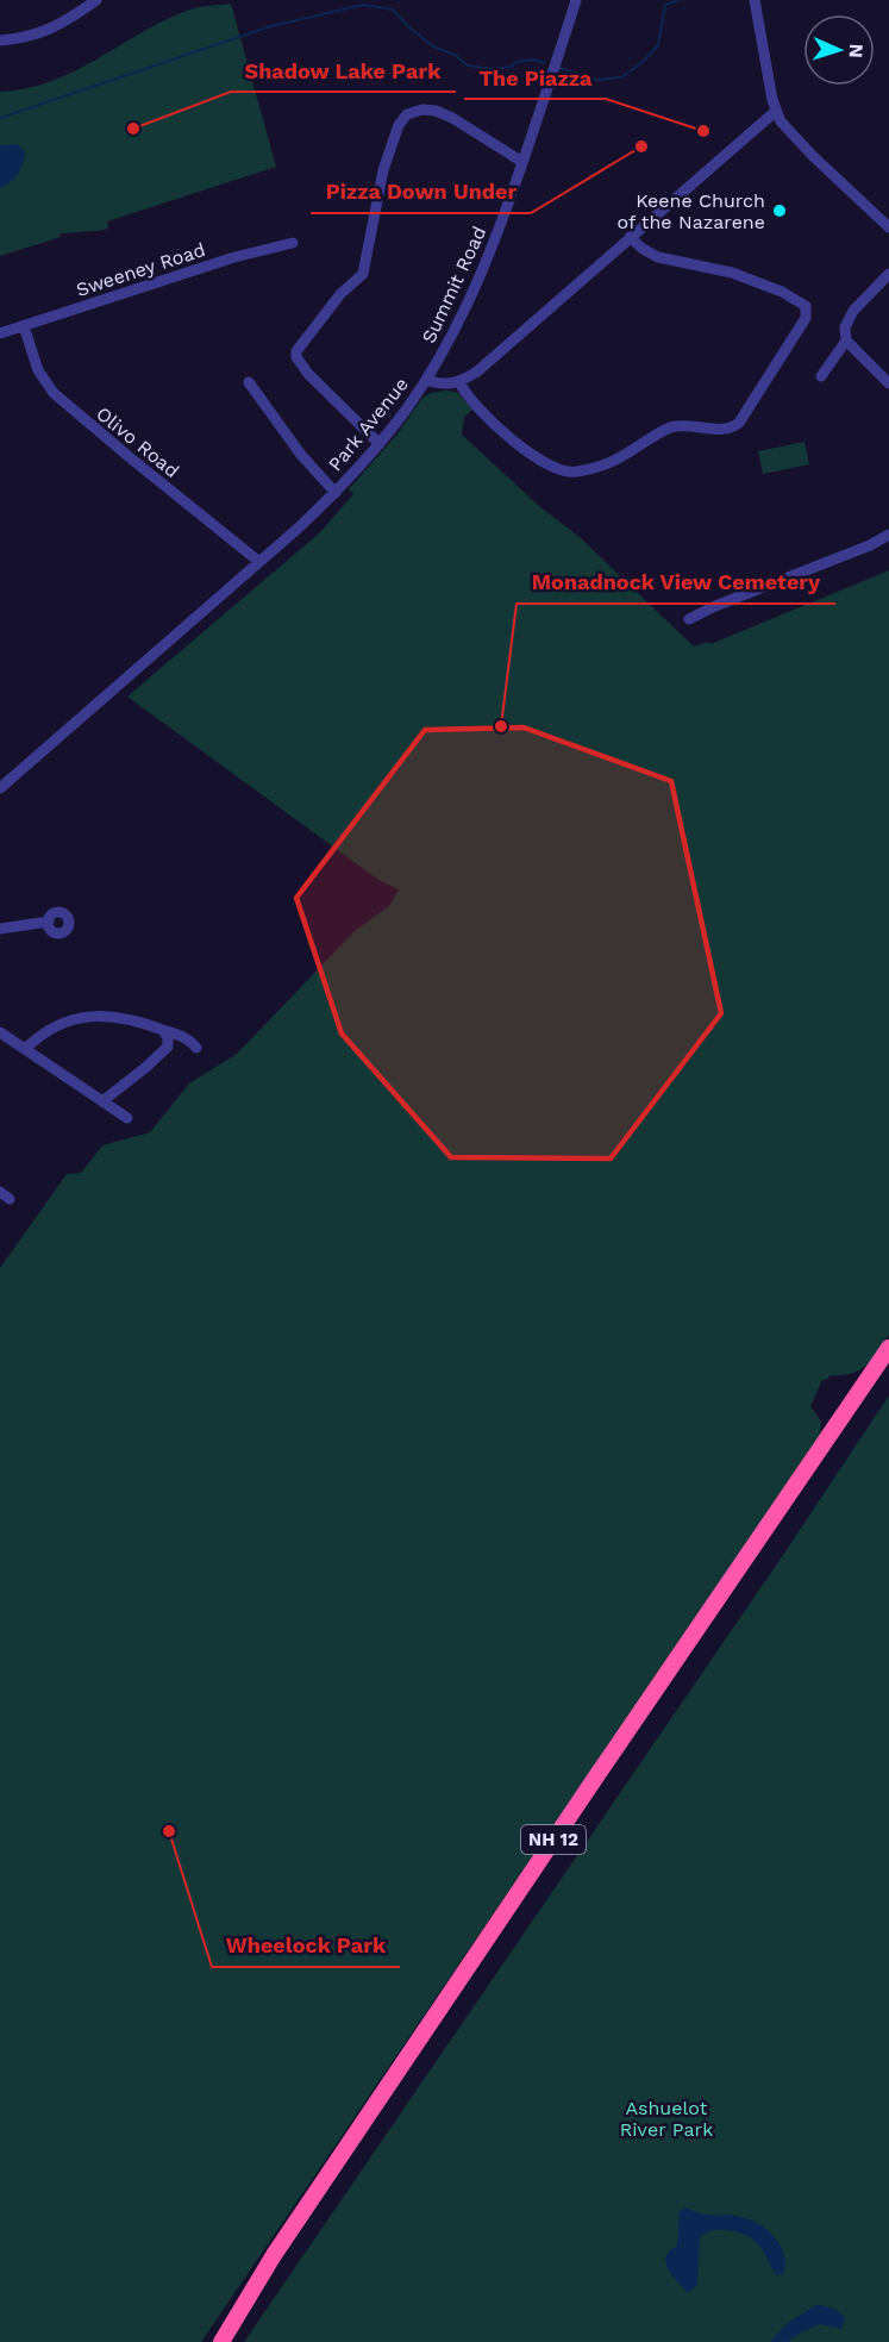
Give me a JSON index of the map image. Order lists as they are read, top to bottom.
{
  "streets": {
    "highway": ["NH 12"],
    "street": [
      "Sweeney Road",
      "Summit Road",
      "Park Avenue",
      "Olivo Road"
    ]
  },
  "crossings": [
    ["Sweeney Road", "Olivo Road"],
    ["Summit Road", "Park Avenue"],
    ["Park Avenue", "Olivo Road"]
  ],
  "parks": ["Ashuelot River Park"],
  "places": [
    "Shadow Lake Park",
    "The Piazza",
    "Pizza Down Under",
    "Keene Church of the Nazarene",
    "Monadnock View Cemetery",
    "Wheelock Park"
  ],
  "north": "right"
}
